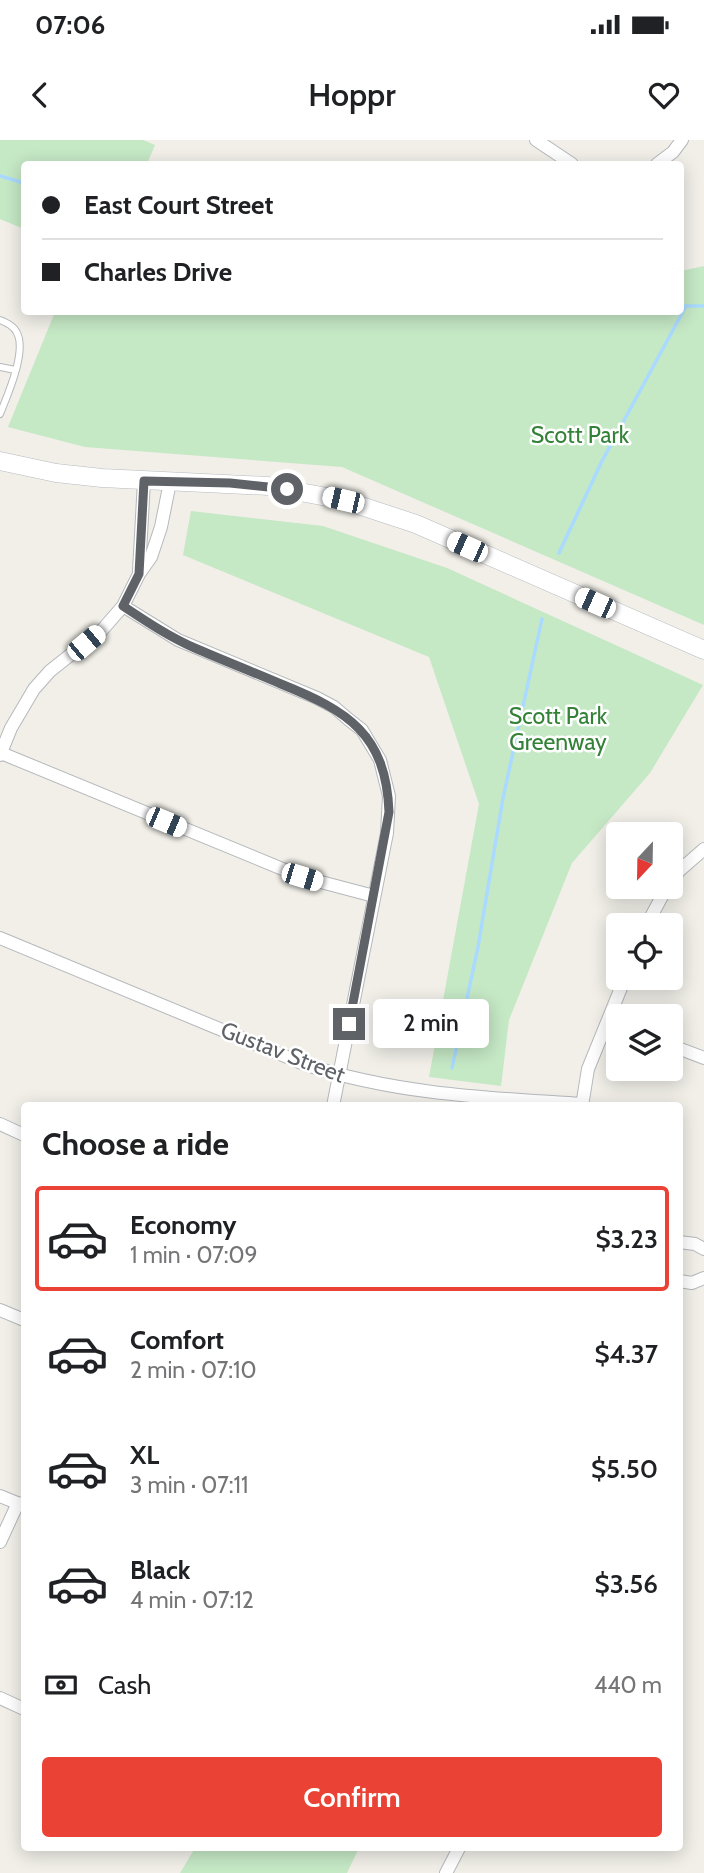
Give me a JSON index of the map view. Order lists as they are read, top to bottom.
{
  "streets": {
    "street": ["Gustav Street"]
  },
  "parks": ["Scott Park", "Scott Park Greenway"],
  "north": "bottom",
  "page": {
    "status": "07:06",
    "header": "Hoppr",
    "banner": ["East Court Street", "Charles Drive"],
    "bubble": "2 min",
    "heading": "Choose a ride",
    "list": [
      {
        "name": "Economy",
        "note": "1 min · 07:09",
        "value": "$3.23"
      },
      {
        "name": "Comfort",
        "note": "2 min · 07:10",
        "value": "$4.37"
      },
      {
        "name": "XL",
        "note": "3 min · 07:11",
        "value": "$5.50"
      },
      {
        "name": "Black",
        "note": "4 min · 07:12",
        "value": "$3.56"
      }
    ],
    "pay": ["Cash", "440 m"],
    "buttons": "Confirm"
  }
}
